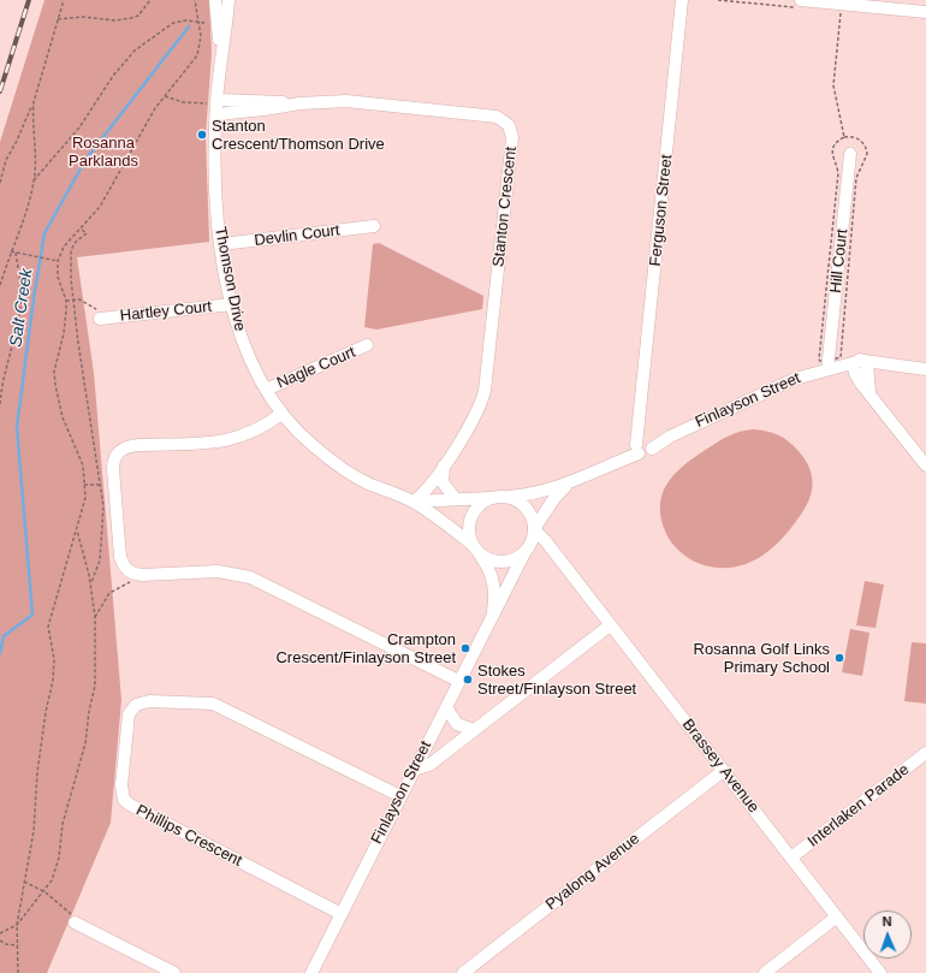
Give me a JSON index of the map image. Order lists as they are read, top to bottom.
{
  "streets": {
    "street": [
      "Stanton Crescent",
      "Ferguson Street",
      "Devlin Court",
      "Hill Court",
      "Thomson Drive",
      "Hartley Court",
      "Nagle Court",
      "Finlayson Street",
      "Brassey Avenue",
      "Interlaken Parade",
      "Phillips Crescent",
      "Pyalong Avenue"
    ]
  },
  "crossings": [
    ["Stanton Crescent", "Thomson Drive"],
    ["Ferguson Street", "Finlayson Street"],
    ["Devlin Court", "Thomson Drive"],
    ["Hill Court", "Finlayson Street"],
    ["Thomson Drive", "Hartley Court"],
    ["Thomson Drive", "Nagle Court"],
    ["Thomson Drive", "Finlayson Street"],
    ["Thomson Drive", "Brassey Avenue"],
    ["Finlayson Street", "Brassey Avenue"],
    ["Finlayson Street", "Phillips Crescent"],
    ["Brassey Avenue", "Interlaken Parade"],
    ["Brassey Avenue", "Pyalong Avenue"]
  ],
  "water": ["Salt Creek"],
  "parks": ["Rosanna Parklands"],
  "places": [
    "Stanton Crescent/Thomson Drive",
    "Crampton Crescent/Finlayson Street",
    "Rosanna Golf Links Primary School",
    "Stokes Street/Finlayson Street"
  ],
  "north": "top"
}
